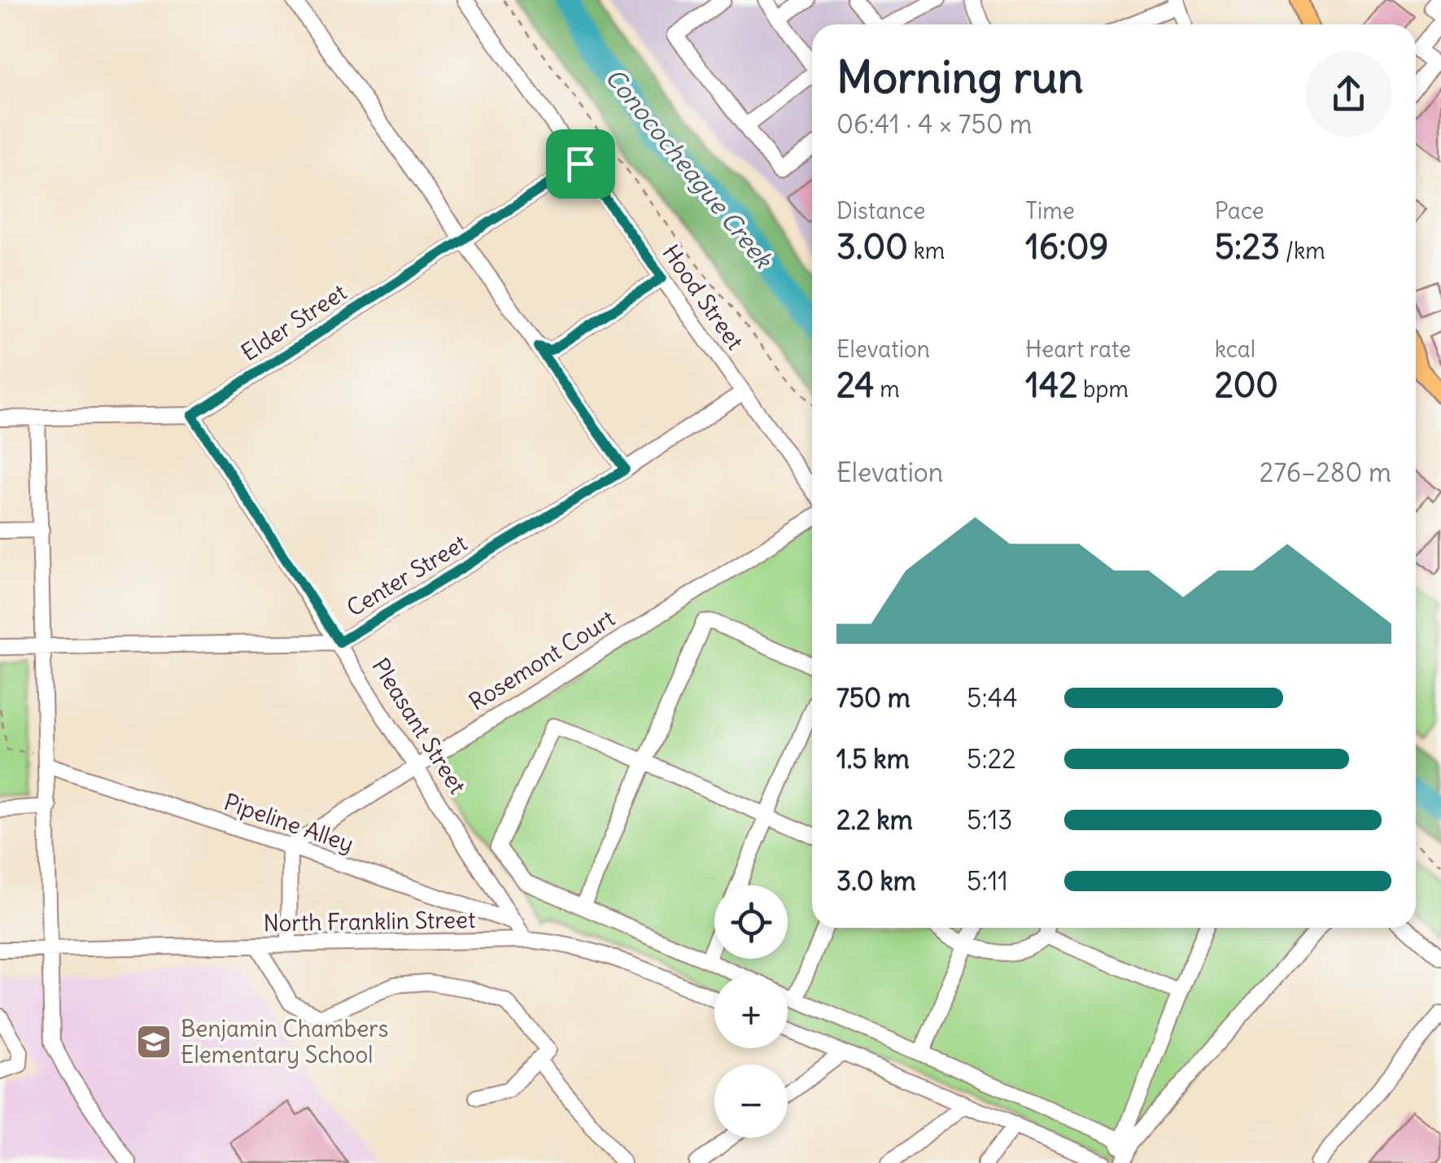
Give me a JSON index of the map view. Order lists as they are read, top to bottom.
{
  "streets": {
    "street": [
      "Hood Street",
      "Elder Street",
      "Center Street",
      "Rosemont Court",
      "Pleasant Street",
      "Pipeline Alley",
      "North Franklin Street"
    ]
  },
  "crossings": [
    ["Hood Street", "Elder Street"],
    ["Hood Street", "Center Street"],
    ["Elder Street", "Pleasant Street"],
    ["Center Street", "Pleasant Street"],
    ["Rosemont Court", "Pleasant Street"],
    ["Rosemont Court", "Pipeline Alley"],
    ["Pleasant Street", "Pipeline Alley"],
    ["Pleasant Street", "North Franklin Street"]
  ],
  "water": ["Conococheague Creek"],
  "places": {
    "school or university": ["Benjamin Chambers Elementary School"]
  },
  "page": {
    "heading": ["Morning run", "06:41 · 4 × 750 m"],
    "stats": [
      ["Distance", "3.00 km"],
      ["Time", "16:09"],
      ["Pace", "5:23 /km"],
      ["Elevation", "24 m"],
      ["Heart rate", "142 bpm"],
      ["kcal", "200"]
    ],
    "chart": ["Elevation", "276–280 m"],
    "list": [
      {
        "name": "750 m",
        "note": "5:44"
      },
      {
        "name": "1.5 km",
        "note": "5:22"
      },
      {
        "name": "2.2 km",
        "note": "5:13"
      },
      {
        "name": "3.0 km",
        "note": "5:11"
      }
    ],
    "map_buttons": ["+", "−"]
  }
}
